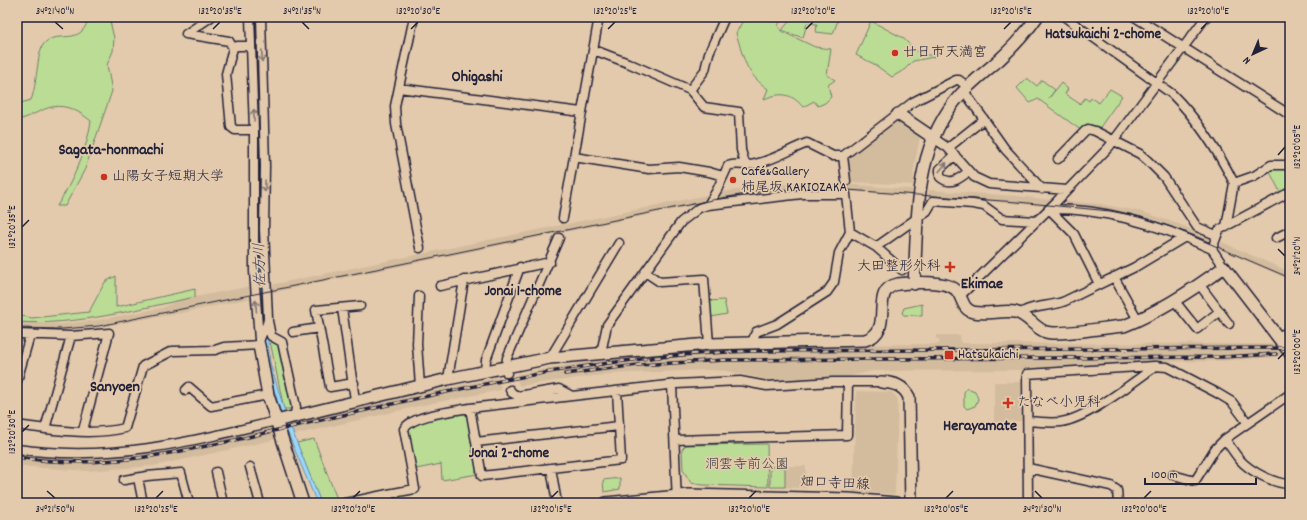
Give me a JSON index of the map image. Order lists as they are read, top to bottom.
{
  "streets": {
    "street": ["畑口寺田線"]
  },
  "districts": [
    "Hatsukaichi 2-chome",
    "Ohigashi",
    "Sagata-honmachi",
    "Ekimae",
    "Jonai 1-chome",
    "Sanyoen",
    "Herayamate",
    "Jonai 2-chome"
  ],
  "water": ["佐方川"],
  "parks": ["洞雲寺前公園"],
  "places": {
    "other": ["廿日市天満宮", "山陽女子短期大学", "Café&Gallery 柿尾坂 KAKIOZAKA"],
    "health": ["大田整形外科", "たなべ小児科"],
    "transit": ["Hatsukaichi"]
  },
  "scale_bar": "100 m",
  "north": "bottom left",
  "coordinates": [
    "34°21'40\"N",
    "132°20'35\"E",
    "34°21'35\"N",
    "132°20'30\"E",
    "132°20'25\"E",
    "132°20'20\"E",
    "132°20'15\"E",
    "132°20'10\"E",
    "132°20'05\"E",
    "34°21'20\"N",
    "132°20'00\"E",
    "34°21'50\"N",
    "34°21'30\"N"
  ]
}
